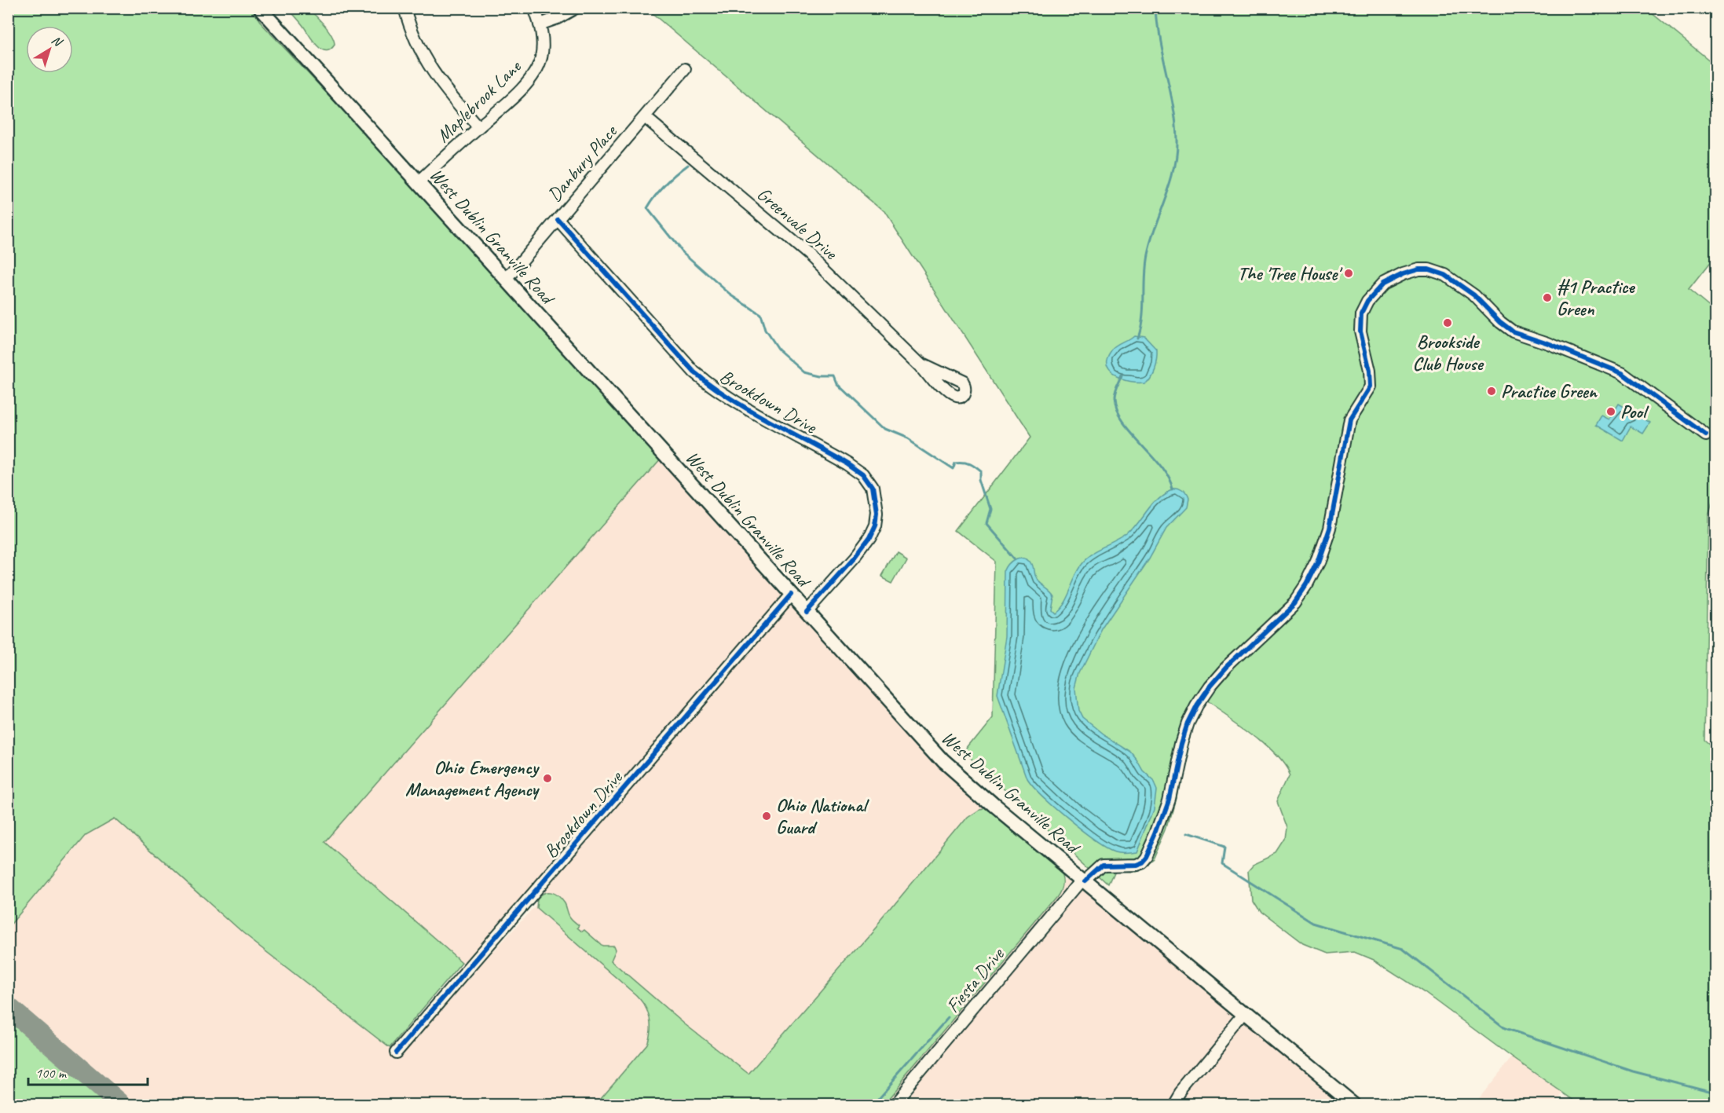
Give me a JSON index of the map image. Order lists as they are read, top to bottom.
{
  "streets": {
    "main road": ["West Dublin Granville Road"],
    "street": [
      "Maplebrook Lane",
      "Danbury Place",
      "Greenvale Drive",
      "Brookdown Drive",
      "Fiesta Drive"
    ]
  },
  "crossings": [
    ["Maplebrook Lane", "West Dublin Granville Road"],
    ["Danbury Place", "Greenvale Drive"],
    ["Danbury Place", "West Dublin Granville Road"],
    ["Danbury Place", "Brookdown Drive"],
    ["West Dublin Granville Road", "Brookdown Drive"],
    ["West Dublin Granville Road", "Fiesta Drive"]
  ],
  "places": [
    "The 'Tree House'",
    "#1 Practice Green",
    "Brookside Club House",
    "Practice Green",
    "Pool",
    "Ohio Emergency Management Agency",
    "Ohio National Guard"
  ],
  "scale_bar": "100 m",
  "north": "top right"
}
